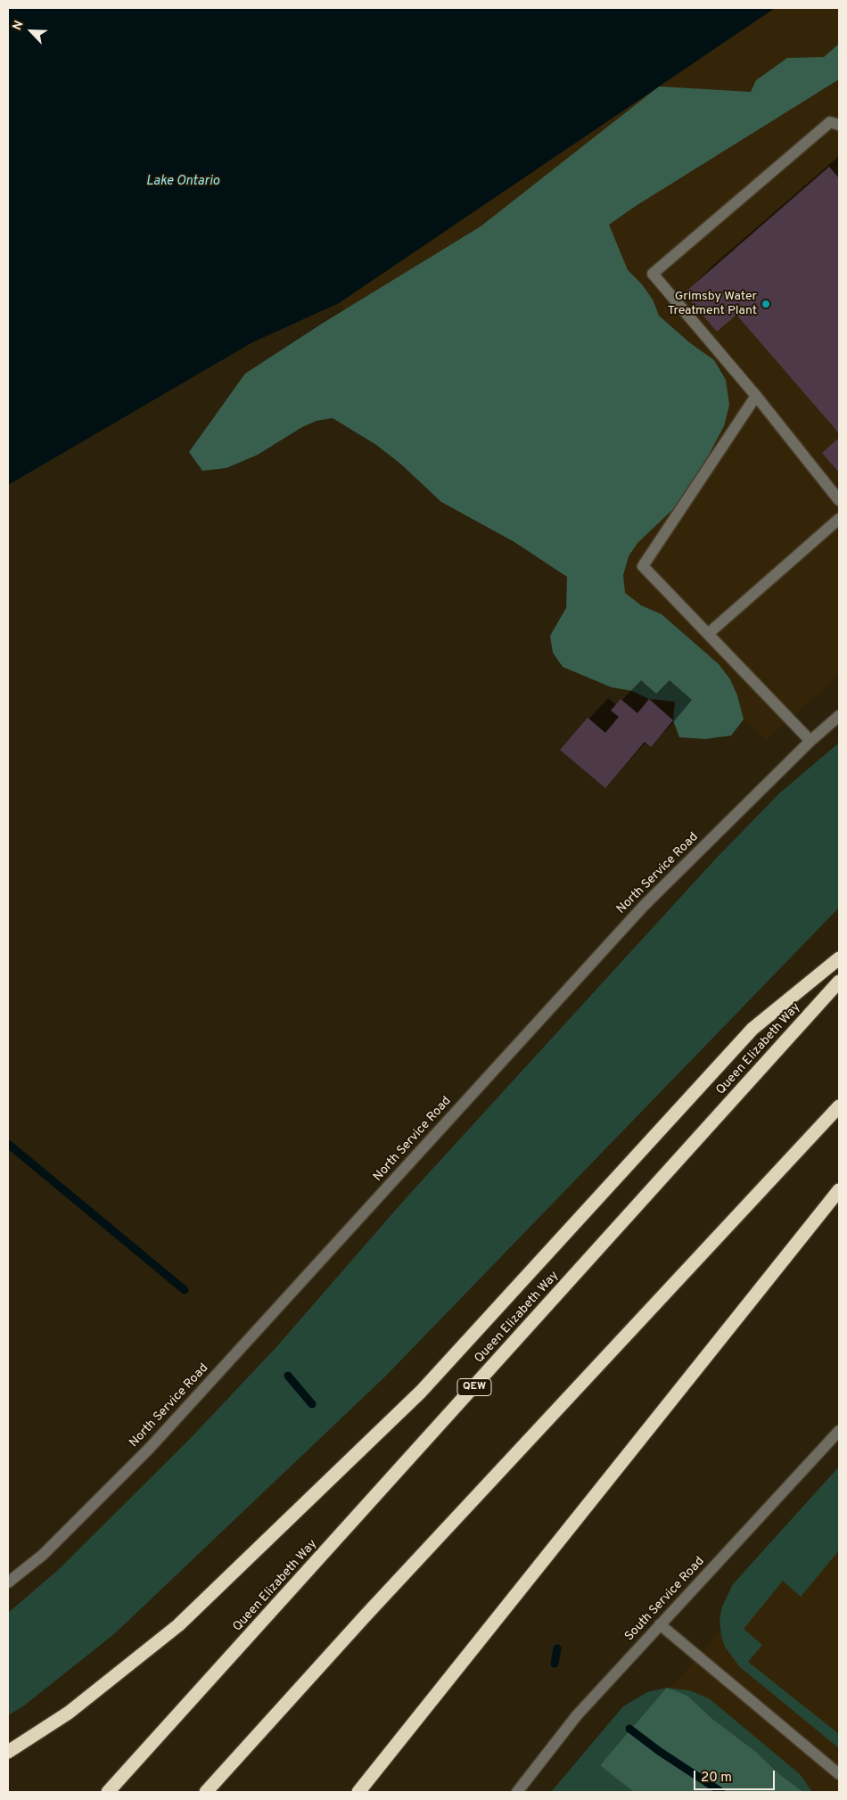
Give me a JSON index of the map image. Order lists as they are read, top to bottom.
{
  "streets": {
    "highway": ["Queen Elizabeth Way", "QEW"],
    "street": ["North Service Road", "South Service Road"]
  },
  "water": ["Lake Ontario"],
  "places": ["Grimsby Water Treatment Plant"],
  "scale_bar": "20 m",
  "north": "top left"
}
